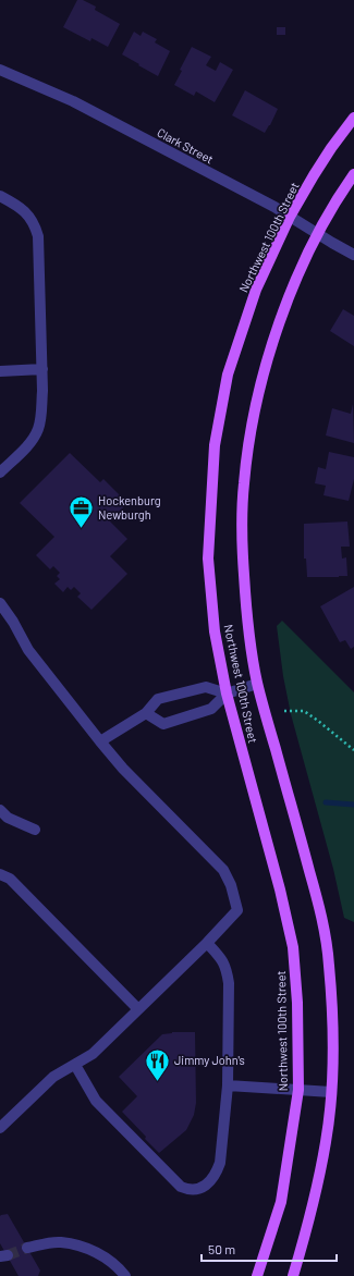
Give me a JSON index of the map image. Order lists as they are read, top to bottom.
{
  "streets": {
    "main road": ["Northwest 100th Street"],
    "street": ["Clark Street"]
  },
  "crossings": [
    ["Clark Street", "Northwest 100th Street"]
  ],
  "places": {
    "office": ["Hockenburg Newburgh"],
    "restaurant": ["Jimmy John's"]
  },
  "scale_bar": "50 m"
}
